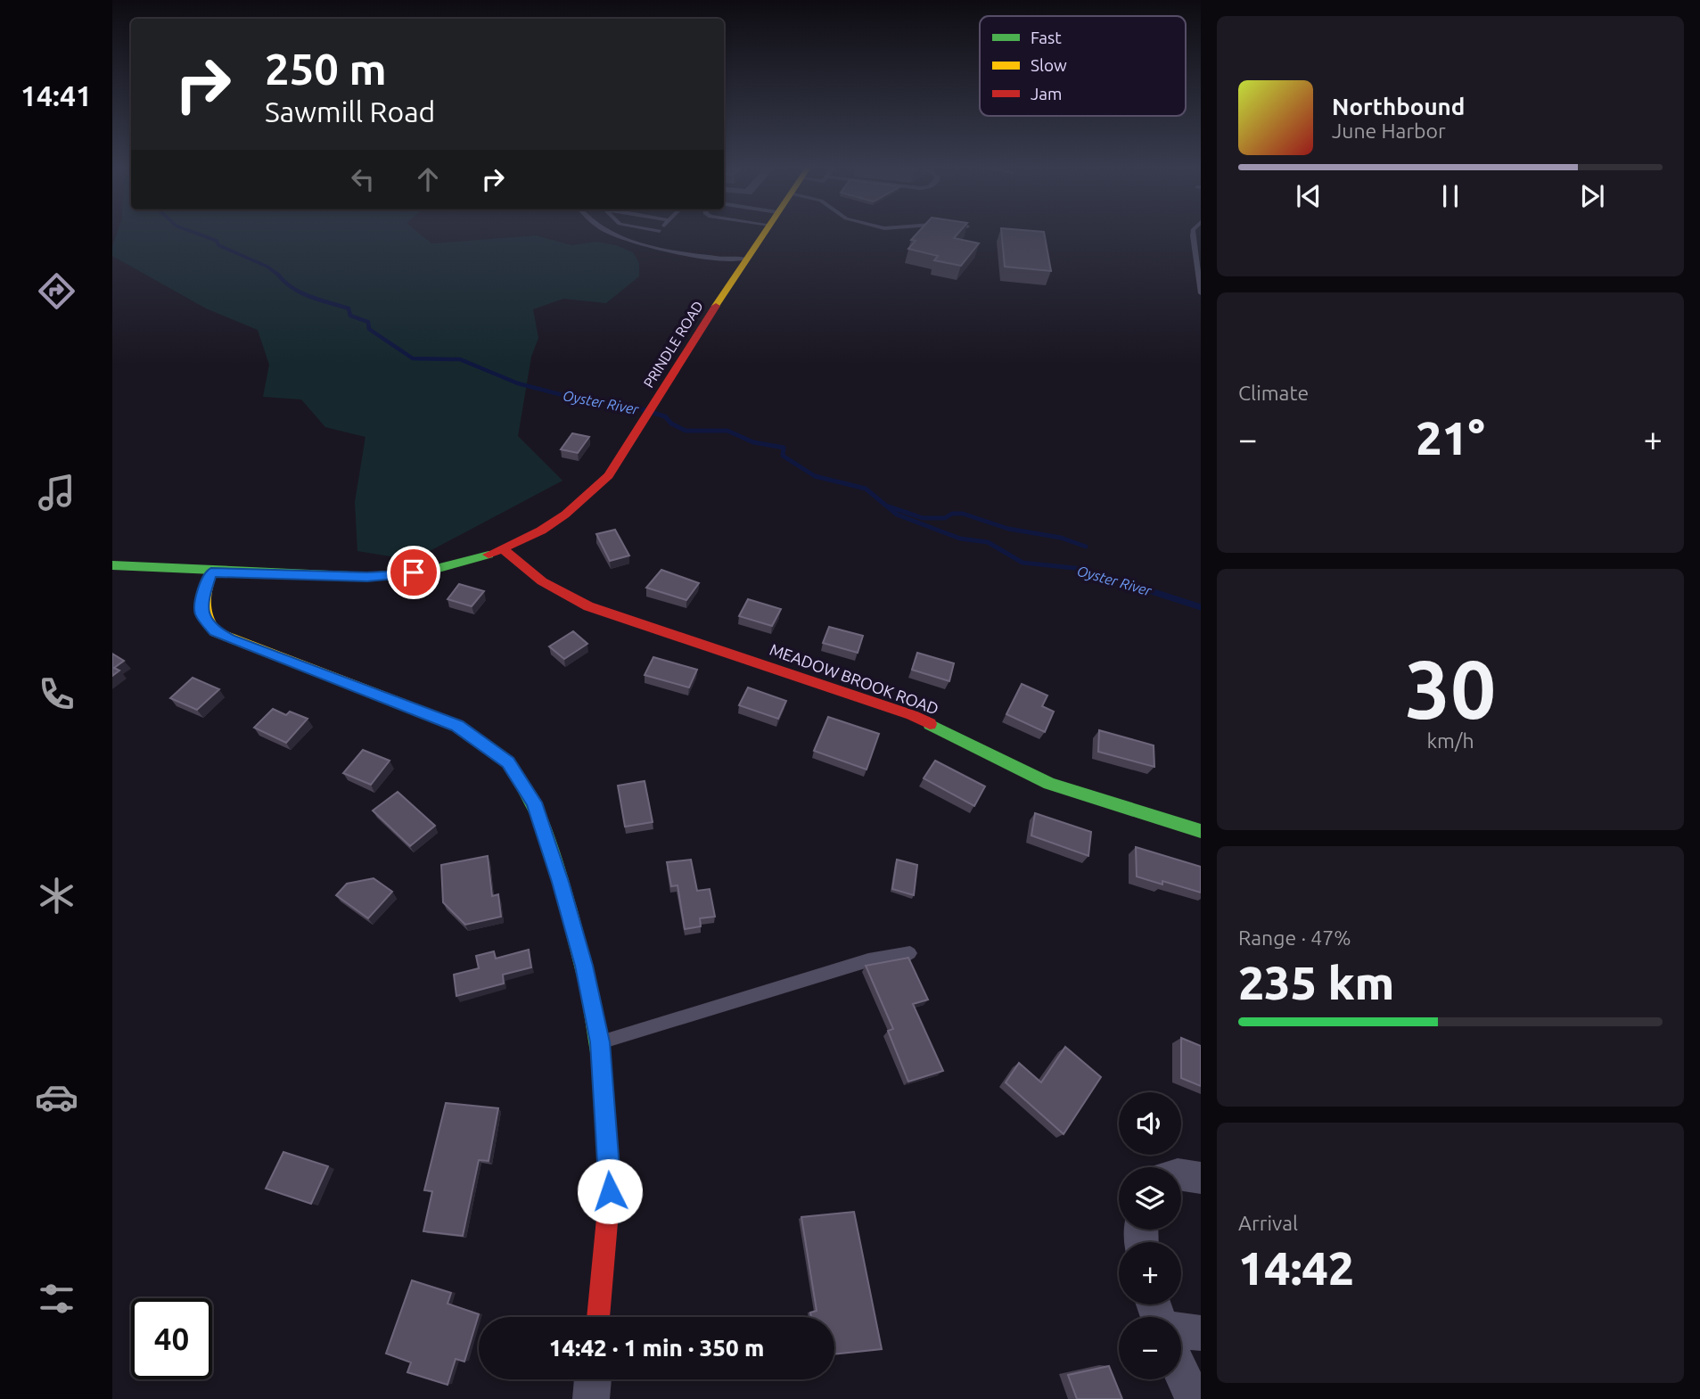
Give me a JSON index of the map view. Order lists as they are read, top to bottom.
{
  "streets": {
    "street": ["PRINDLE ROAD", "MEADOW BROOK ROAD"]
  },
  "crossings": [
    ["PRINDLE ROAD", "MEADOW BROOK ROAD"]
  ],
  "water": ["Oyster River"],
  "legend": ["Fast", "Slow", "Jam"],
  "page": {
    "tabs": "14:41",
    "turn": ["250 m", "Sawmill Road"],
    "song": ["Northbound", "June Harbor"],
    "tile": [
      "Climate",
      ["30", "km/h"],
      ["Range · 47%", "235 km"],
      ["Arrival", "14:42"]
    ],
    "heat": ["−", "21°", "+"],
    "map_buttons": ["+", "−"],
    "limit": "40",
    "trip": "14:42 · 1 min · 350 m"
  }
}
